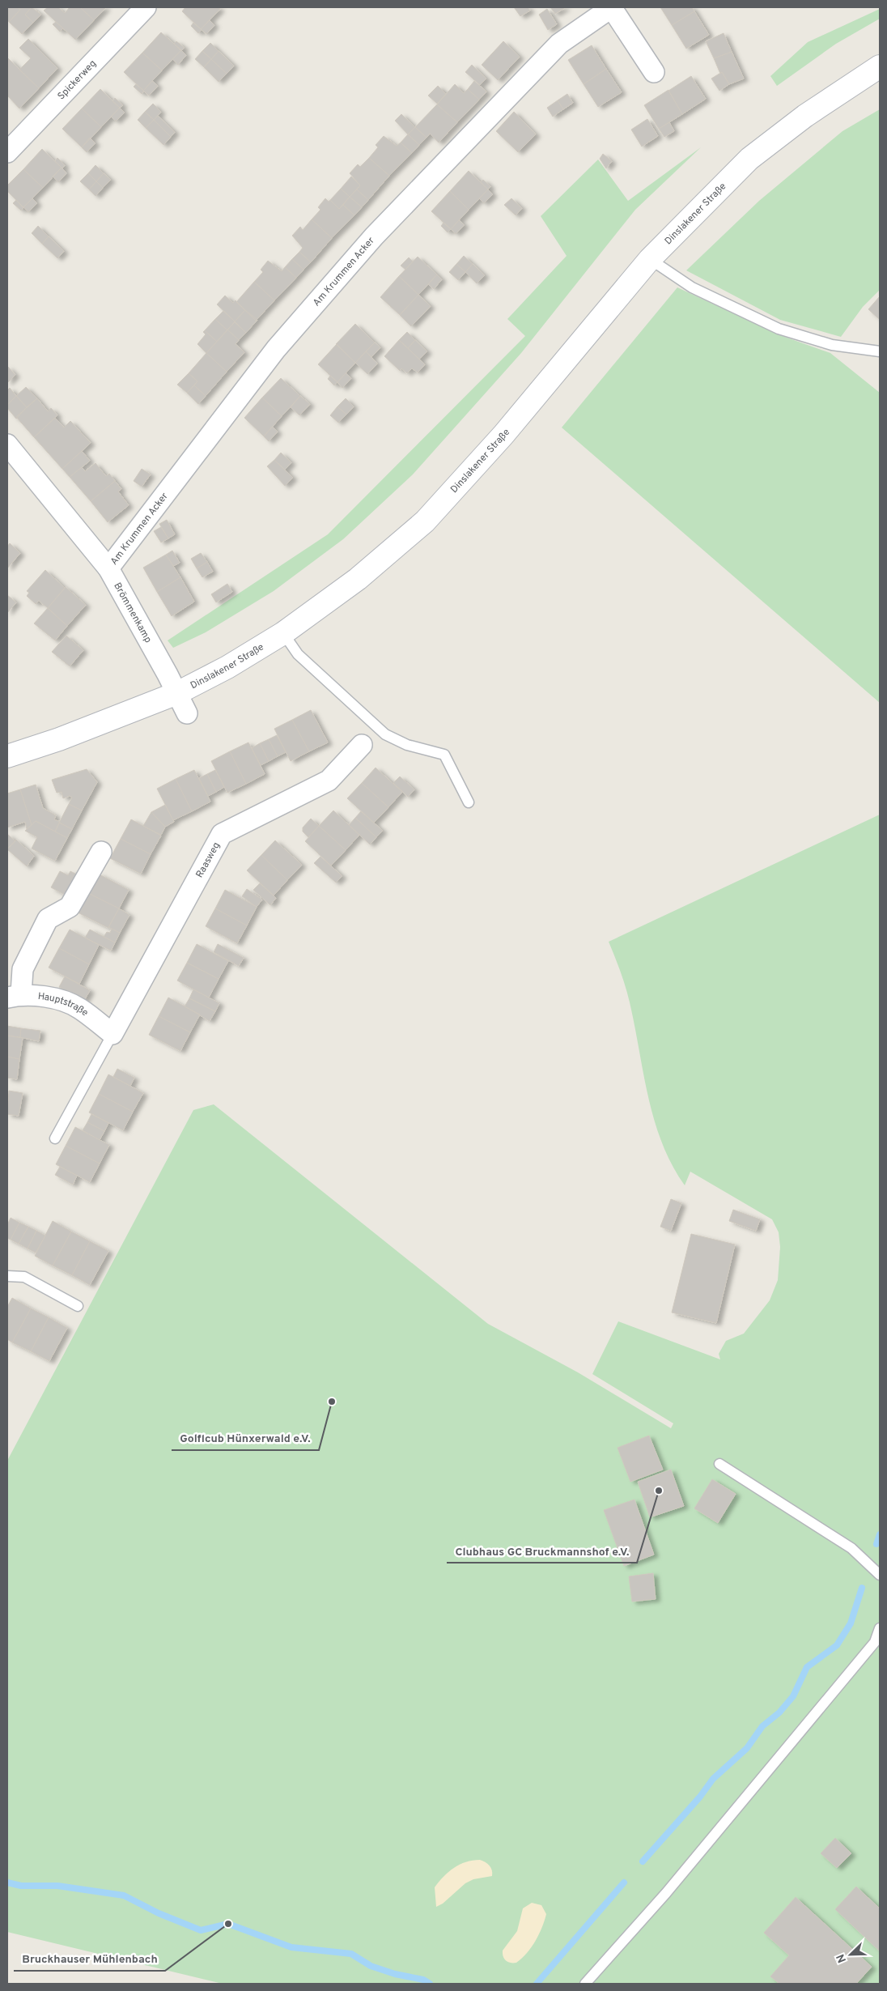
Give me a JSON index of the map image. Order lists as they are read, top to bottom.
{
  "streets": {
    "main road": ["Dinslakener Straße"],
    "street": [
      "Spickerweg",
      "Am Krummen Acker",
      "Brömmenkamp",
      "Raasweg",
      "Hauptstraße"
    ]
  },
  "crossings": [
    ["Dinslakener Straße", "Brömmenkamp"],
    ["Am Krummen Acker", "Brömmenkamp"],
    ["Raasweg", "Hauptstraße"]
  ],
  "places": ["Golflcub Hünxerwald e.V.", "Clubhaus GC Bruckmannshof e.V.", "Bruckhauser Mühlenbach"],
  "north": "bottom left"
}
